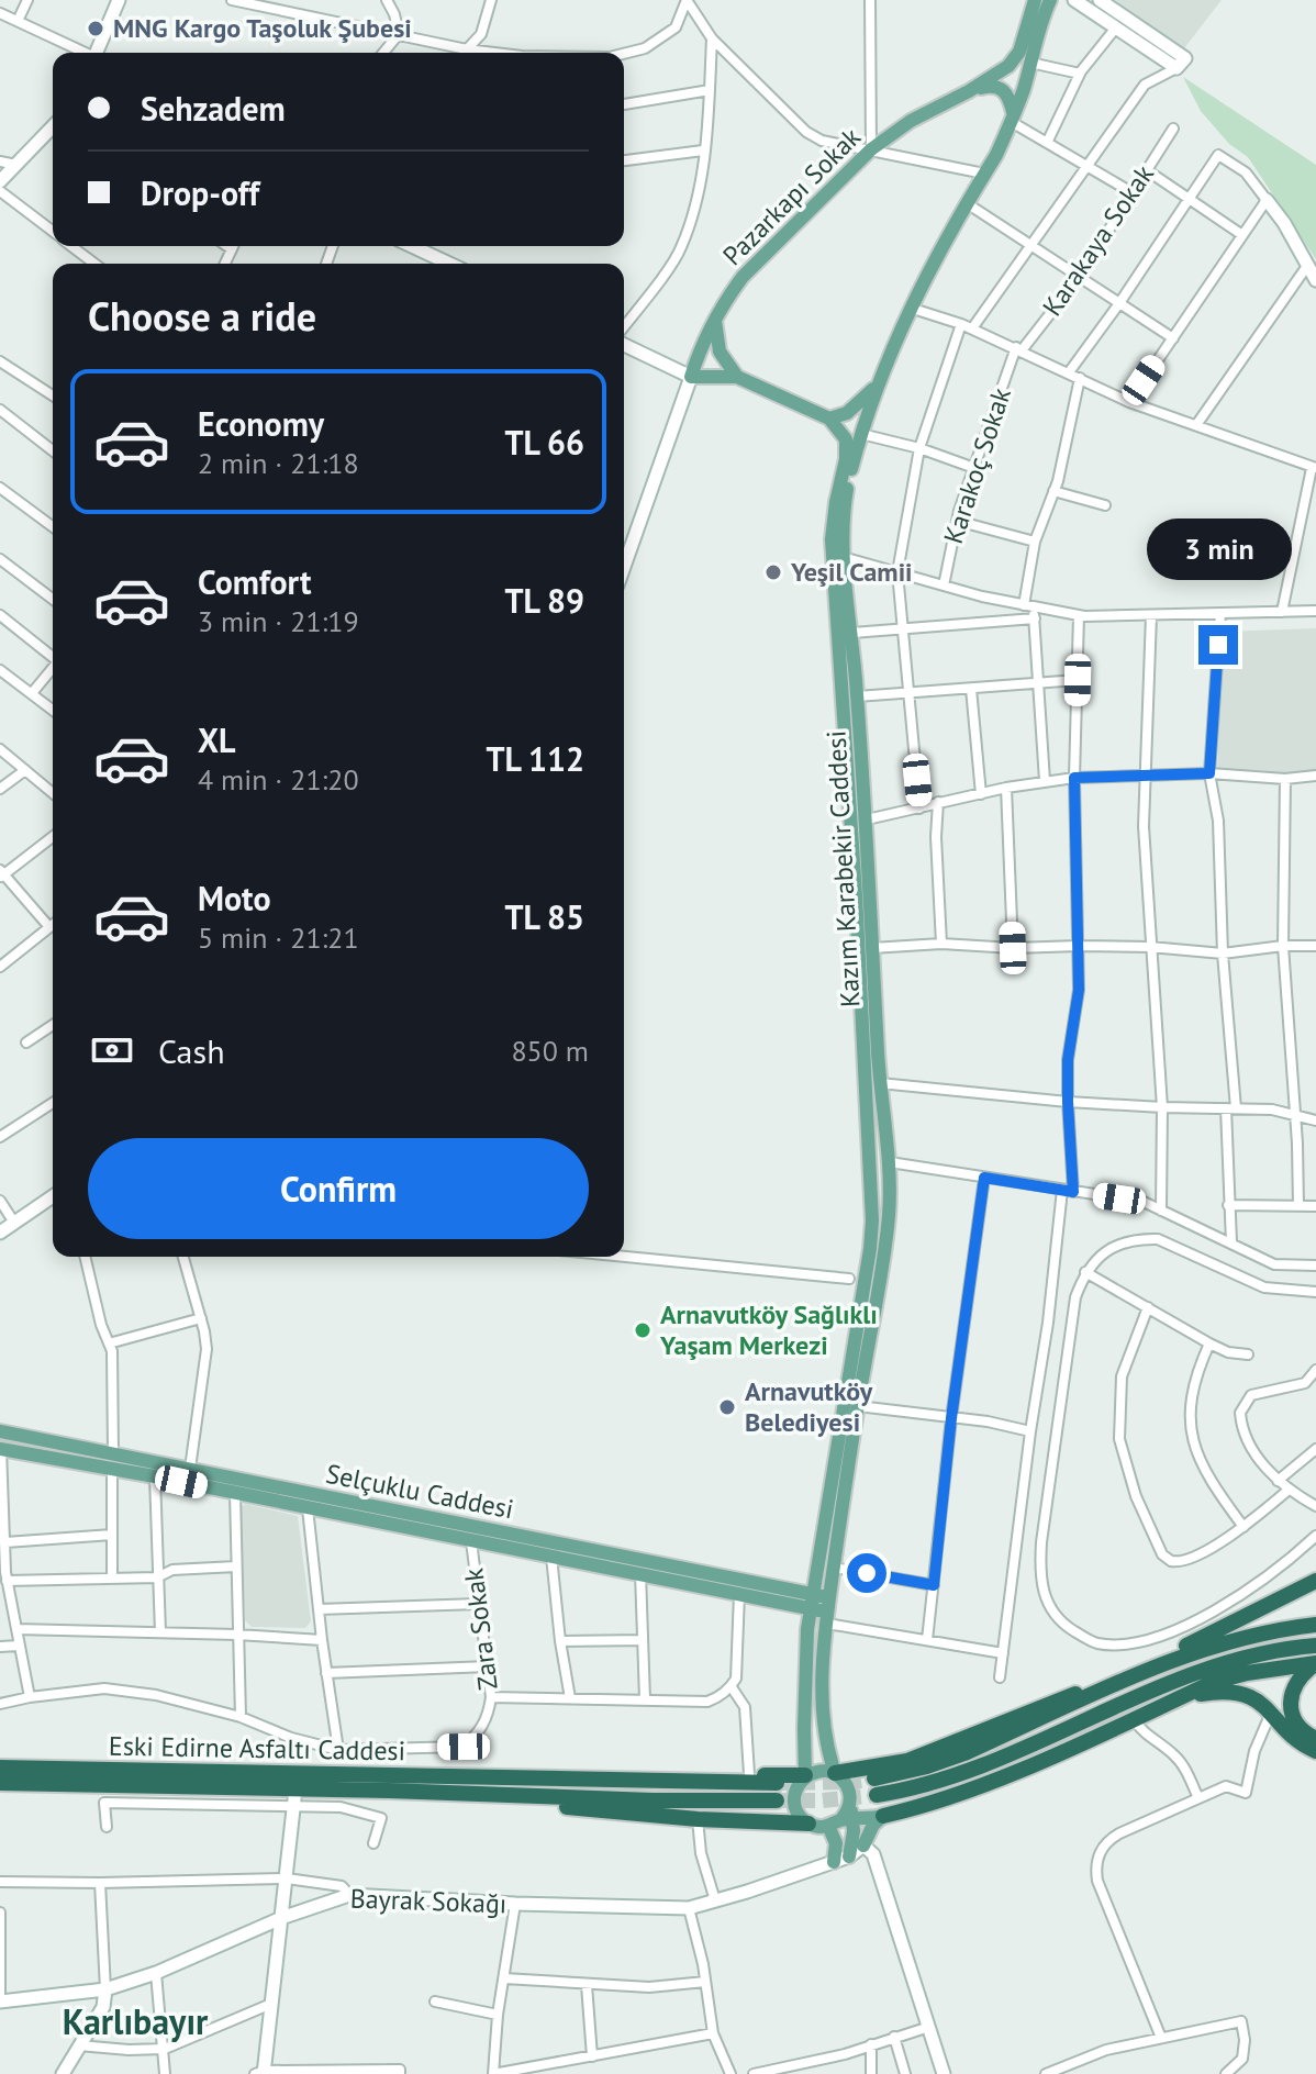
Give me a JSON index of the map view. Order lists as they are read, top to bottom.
{
  "streets": {
    "highway": ["Eski Edirne Asfaltı Caddesi"],
    "main road": [
      "Pazarkapı Sokak",
      "Kazım Karabekir Caddesi",
      "Selçuklu Caddesi",
      "Bayrak Sokağı"
    ],
    "street": ["Karakaya Sokak", "Karakoç Sokak", "Zara Sokak"]
  },
  "crossings": [
    ["Karakaya Sokak", "Karakoç Sokak"],
    ["Kazım Karabekir Caddesi", "Selçuklu Caddesi"],
    ["Selçuklu Caddesi", "Zara Sokak"]
  ],
  "districts": ["Karlıbayır"],
  "places": [
    "MNG Kargo Taşoluk Şubesi",
    "Yeşil Camii",
    "Arnavutköy Sağlıklı Yaşam Merkezi",
    "Arnavutköy Belediyesi"
  ],
  "page": {
    "banner": ["Sehzadem", "Drop-off"],
    "heading": "Choose a ride",
    "list": [
      {
        "name": "Economy",
        "note": "2 min · 21:18",
        "value": "TL 66"
      },
      {
        "name": "Comfort",
        "note": "3 min · 21:19",
        "value": "TL 89"
      },
      {
        "name": "XL",
        "note": "4 min · 21:20",
        "value": "TL 112"
      },
      {
        "name": "Moto",
        "note": "5 min · 21:21",
        "value": "TL 85"
      }
    ],
    "bubble": "3 min",
    "pay": ["Cash", "850 m"],
    "buttons": "Confirm"
  }
}
